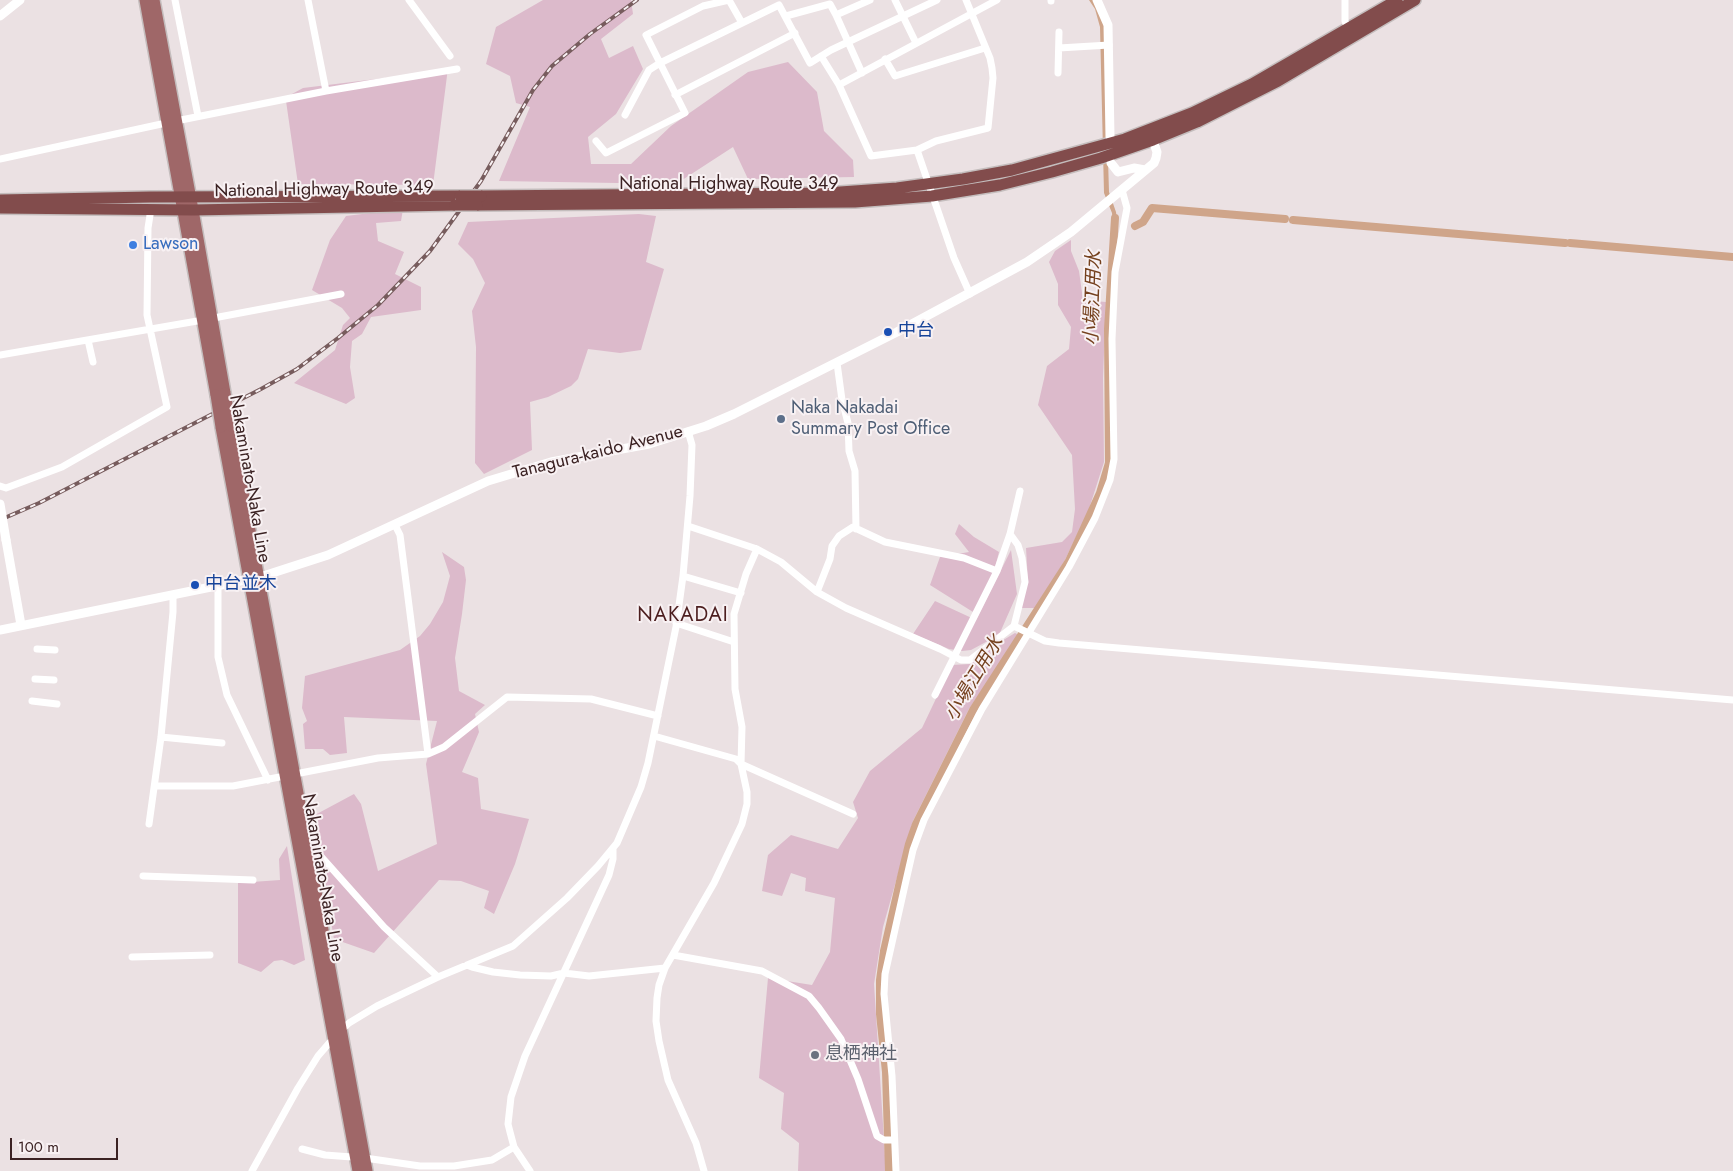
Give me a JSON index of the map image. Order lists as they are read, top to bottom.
{
  "streets": {
    "highway": ["National Highway Route 349"],
    "main road": ["Nakaminato-Naka Line"],
    "street": ["Tanagura-kaido Avenue"]
  },
  "crossings": [
    ["National Highway Route 349", "Tanagura-kaido Avenue"],
    ["National Highway Route 349", "Nakaminato-Naka Line"],
    ["Tanagura-kaido Avenue", "Nakaminato-Naka Line"]
  ],
  "districts": ["NAKADAI"],
  "water": ["小場江用水"],
  "places": [
    "Lawson",
    "中台",
    "Naka Nakadai Summary Post Office",
    "中台並木",
    "息栖神社"
  ],
  "scale_bar": "100 m"
}
